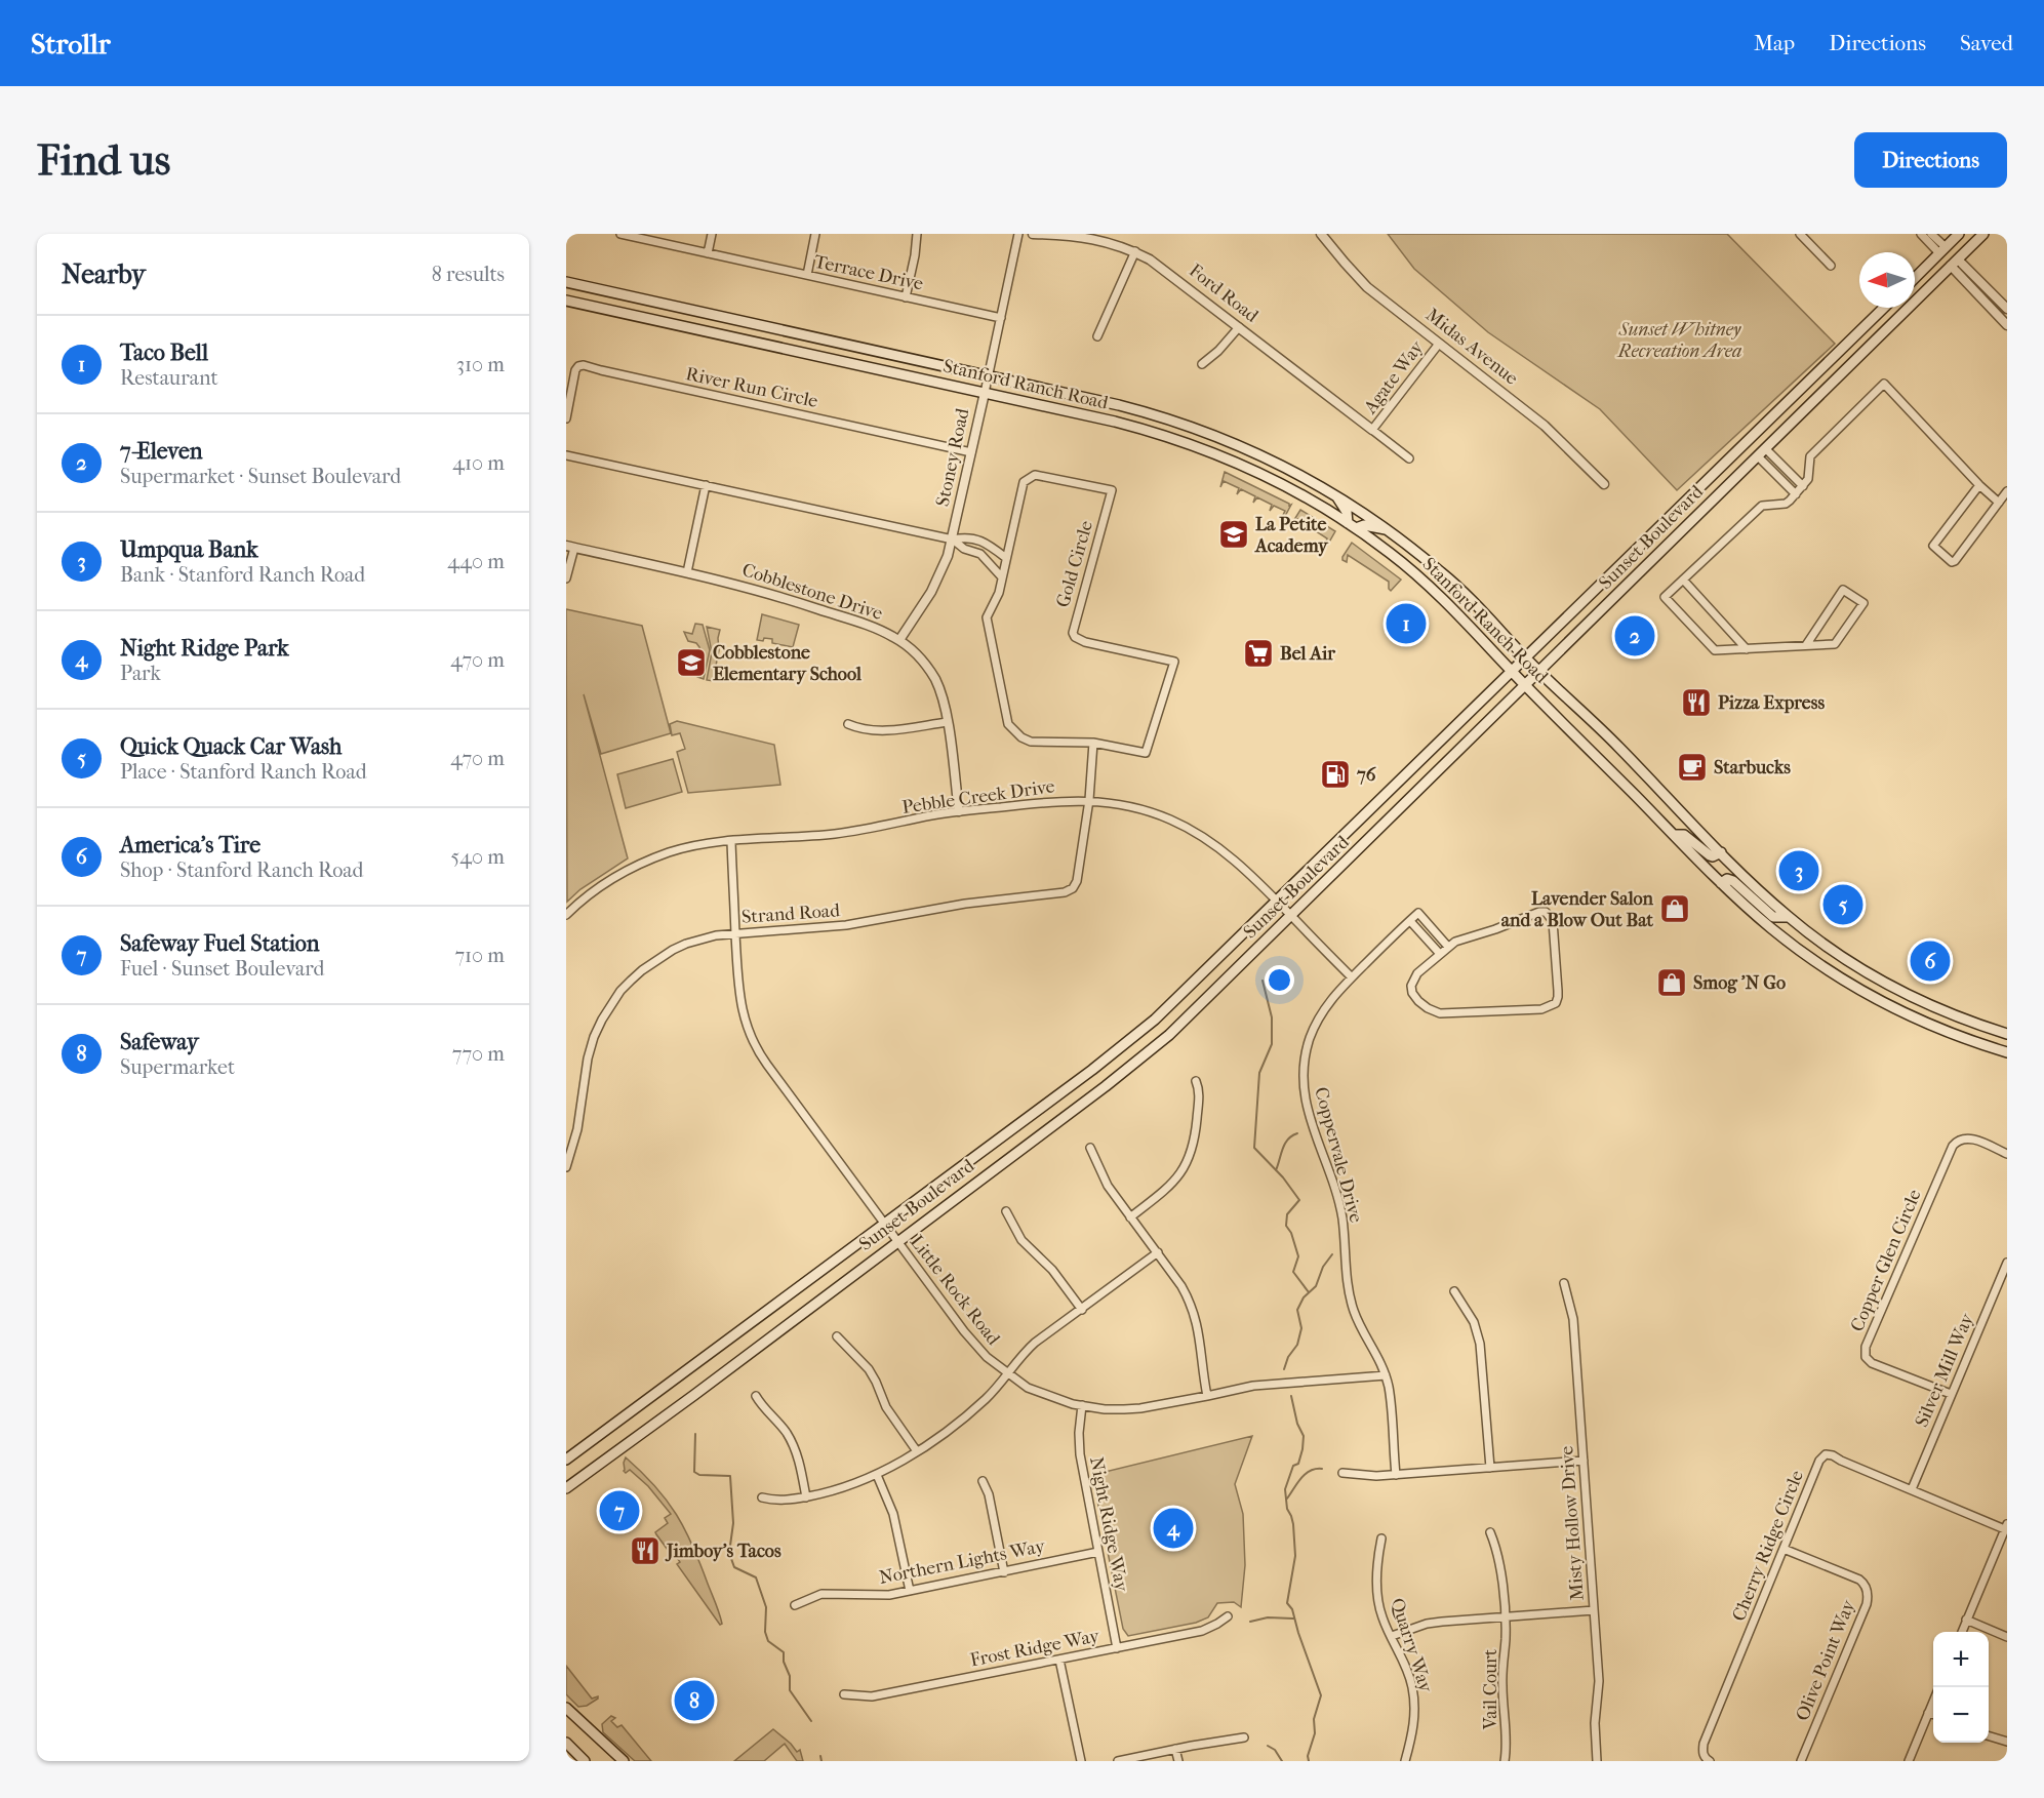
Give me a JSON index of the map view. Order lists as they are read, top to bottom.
{
  "streets": {
    "main road": ["Stanford Ranch Road", "Sunset Boulevard"],
    "street": [
      "Terrace Drive",
      "Ford Road",
      "Midas Avenue",
      "Agate Way",
      "River Run Circle",
      "Stoney Road",
      "Gold Circle",
      "Cobblestone Drive",
      "Pebble Creek Drive",
      "Strand Road",
      "Coppervale Drive",
      "Copper Glen Circle",
      "Little Rock Road",
      "Silver Mill Way",
      "Misty Hollow Drive",
      "Night Ridge Way",
      "Cherry Ridge Circle",
      "Northern Lights Way",
      "Quarry Way",
      "Frost Ridge Way",
      "Olive Point Way",
      "Vail Court"
    ]
  },
  "crossings": [
    ["Terrace Drive", "Stoney Road"],
    ["Ford Road", "Agate Way"],
    ["Midas Avenue", "Agate Way"],
    ["Stanford Ranch Road", "Stoney Road"],
    ["Stanford Ranch Road", "Sunset Boulevard"],
    ["River Run Circle", "Stoney Road"],
    ["Stoney Road", "Cobblestone Drive"],
    ["Sunset Boulevard", "Pebble Creek Drive"],
    ["Sunset Boulevard", "Little Rock Road"],
    ["Cobblestone Drive", "Pebble Creek Drive"],
    ["Pebble Creek Drive", "Strand Road"],
    ["Pebble Creek Drive", "Coppervale Drive"],
    ["Pebble Creek Drive", "Little Rock Road"],
    ["Strand Road", "Little Rock Road"],
    ["Coppervale Drive", "Little Rock Road"],
    ["Copper Glen Circle", "Silver Mill Way"],
    ["Little Rock Road", "Night Ridge Way"],
    ["Silver Mill Way", "Cherry Ridge Circle"],
    ["Night Ridge Way", "Northern Lights Way"],
    ["Night Ridge Way", "Frost Ridge Way"],
    ["Cherry Ridge Circle", "Olive Point Way"]
  ],
  "parks": ["Sunset Whitney Recreation Area"],
  "places": {
    "school or university": ["La Petite Academy", "Cobblestone Elementary School"],
    "supermarket": ["Bel Air"],
    "restaurant": ["Pizza Express", "Jimboy's Tacos"],
    "cafe": ["Starbucks"],
    "fuel station": ["76"],
    "shop": ["Lavender Salon and a Blow Out Bat", "Smog 'N Go"]
  },
  "north": "left",
  "page": {
    "header": "Strollr",
    "nav": ["Map", "Directions", "Saved"],
    "buttons": "Directions",
    "title": "Find us",
    "heading": ["Nearby", "8 results"],
    "list": [
      {
        "mark": "1",
        "name": "Taco Bell",
        "note": "Restaurant",
        "value": "310 m"
      },
      {
        "mark": "2",
        "name": "7-Eleven",
        "note": "Supermarket · Sunset Boulevard",
        "value": "410 m"
      },
      {
        "mark": "3",
        "name": "Umpqua Bank",
        "note": "Bank · Stanford Ranch Road",
        "value": "440 m"
      },
      {
        "mark": "4",
        "name": "Night Ridge Park",
        "note": "Park",
        "value": "470 m"
      },
      {
        "mark": "5",
        "name": "Quick Quack Car Wash",
        "note": "Place · Stanford Ranch Road",
        "value": "470 m"
      },
      {
        "mark": "6",
        "name": "America's Tire",
        "note": "Shop · Stanford Ranch Road",
        "value": "540 m"
      },
      {
        "mark": "7",
        "name": "Safeway Fuel Station",
        "note": "Fuel · Sunset Boulevard",
        "value": "710 m"
      },
      {
        "mark": "8",
        "name": "Safeway",
        "note": "Supermarket",
        "value": "770 m"
      }
    ],
    "pins": [
      "1",
      "2",
      "3",
      "5",
      "6",
      "7",
      "4",
      "8"
    ],
    "map_buttons": ["+", "−"]
  }
}
